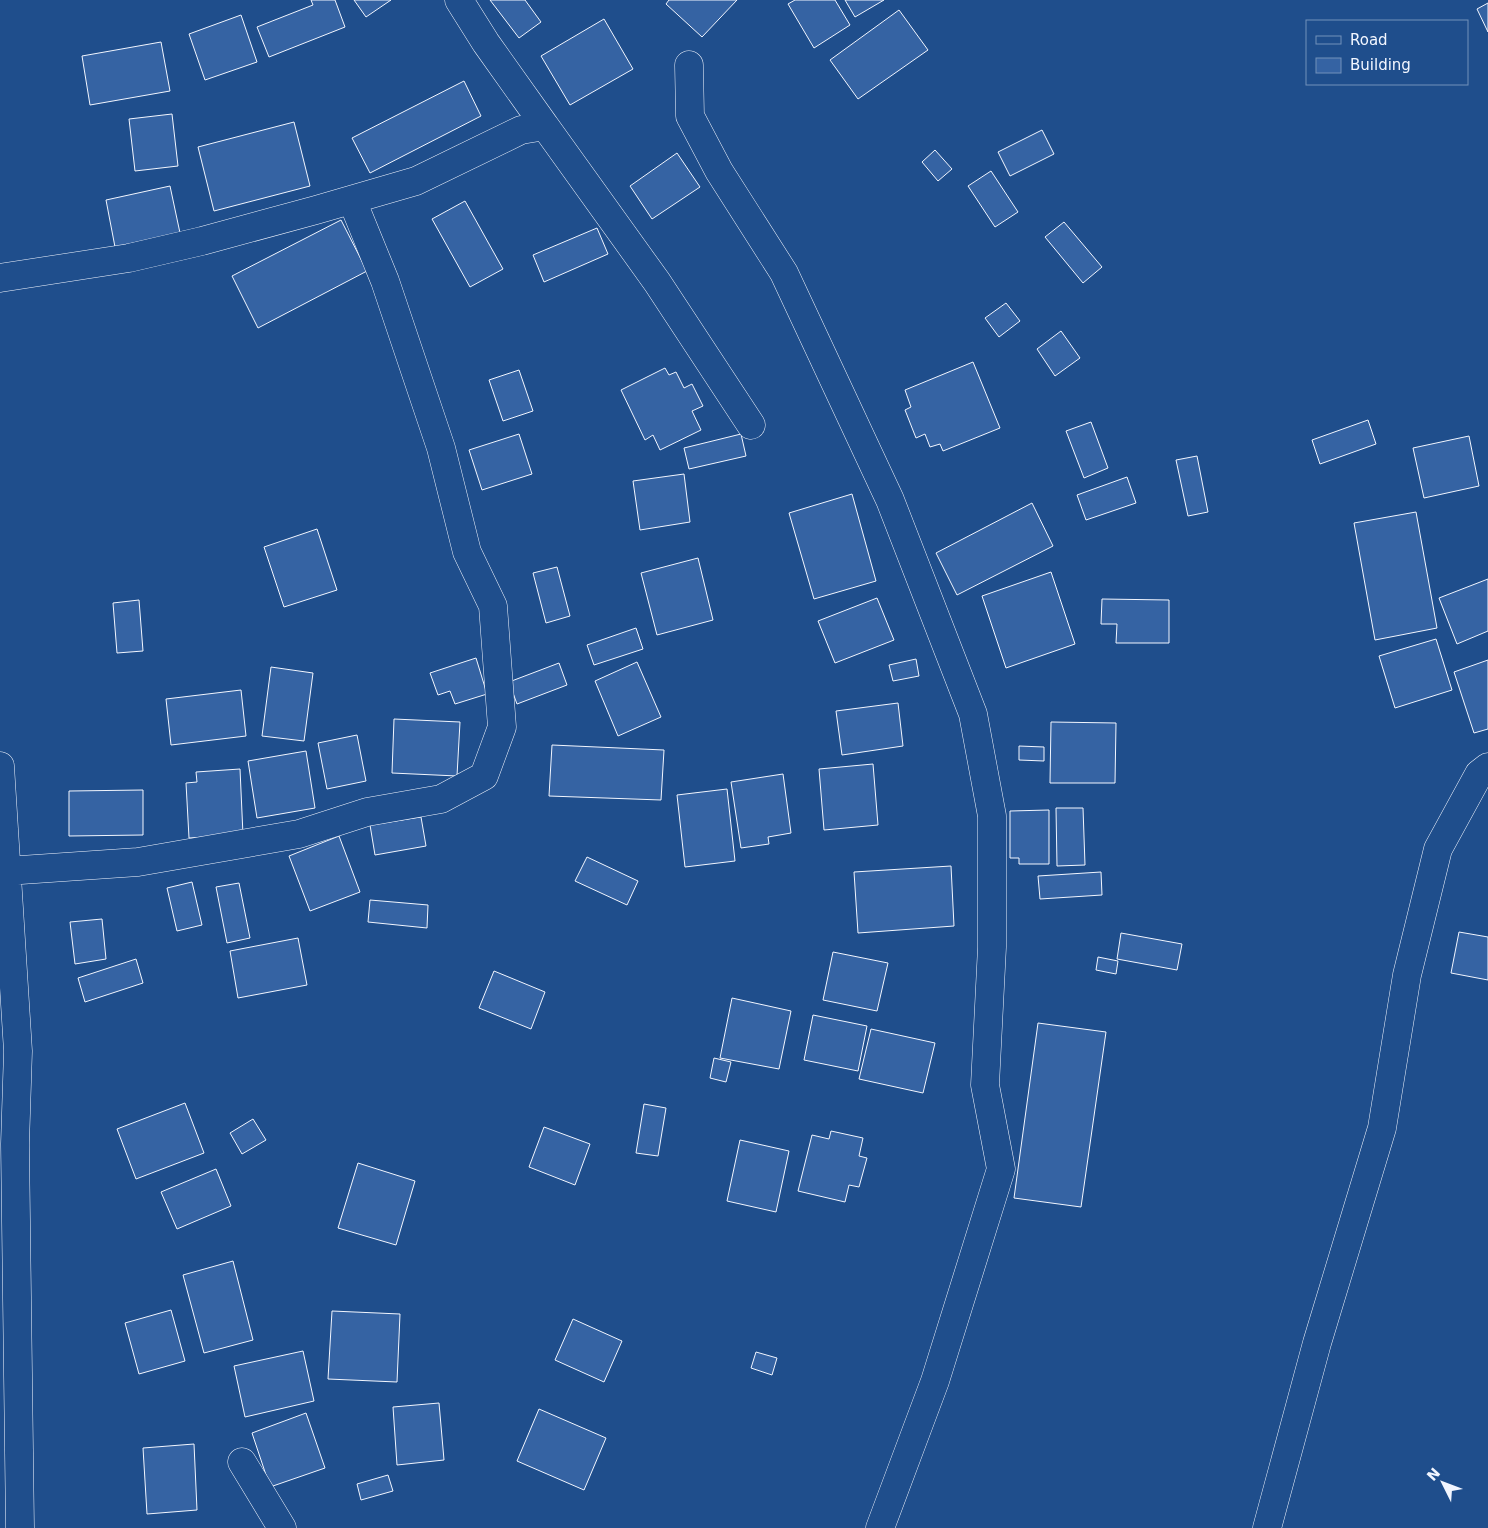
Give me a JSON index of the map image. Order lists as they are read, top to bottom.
{
  "legend": ["Road", "Building"],
  "north": "top left"
}
